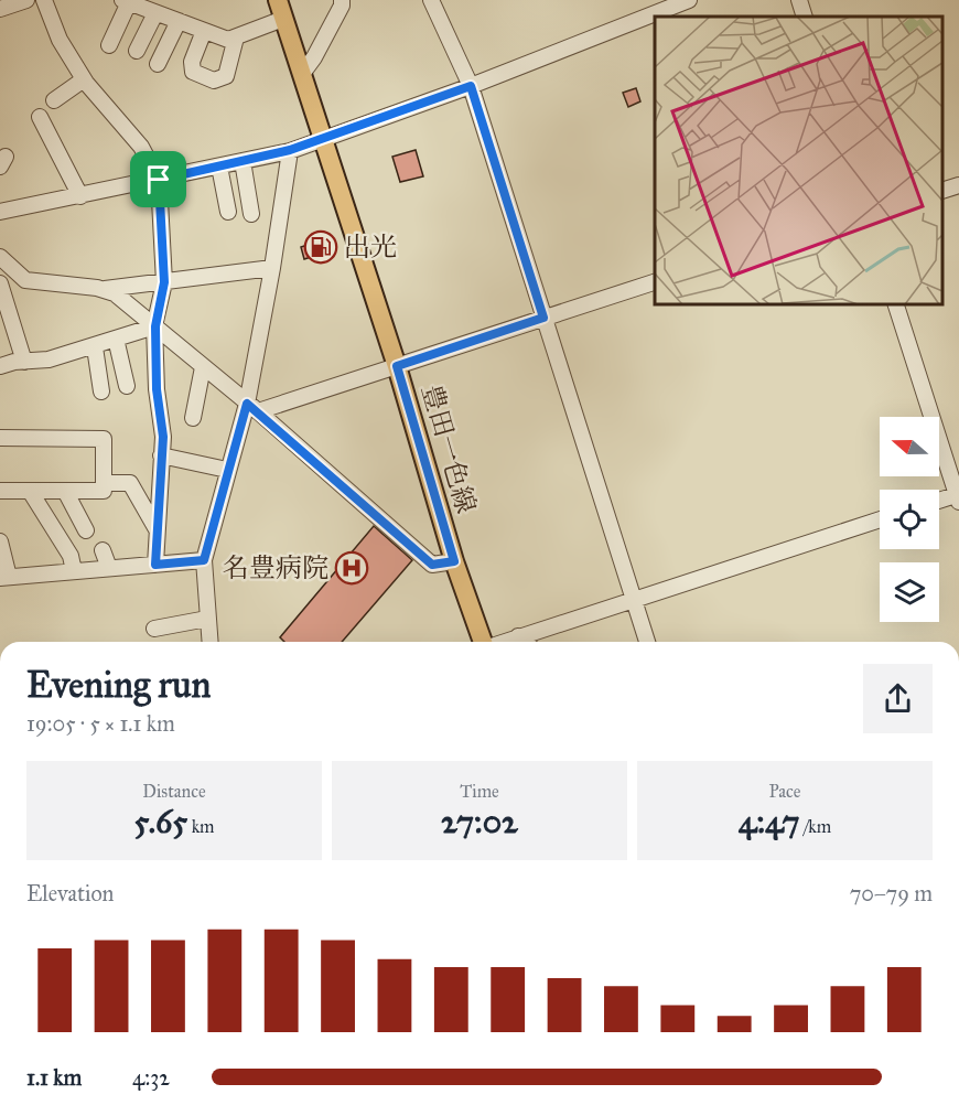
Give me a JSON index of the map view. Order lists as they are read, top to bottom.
{
  "streets": {
    "main road": ["豊田一色線"]
  },
  "places": {
    "fuel station": ["出光"],
    "hospital": ["名豊病院"]
  },
  "north": "left",
  "page": {
    "heading": ["Evening run", "19:05 · 5 × 1.1 km"],
    "stats": [
      ["Distance", "5.65 km"],
      ["Time", "27:02"],
      ["Pace", "4:47 /km"]
    ],
    "chart": ["Elevation", "70–79 m"],
    "list": [
      {
        "name": "1.1 km",
        "note": "4:32"
      }
    ]
  }
}
